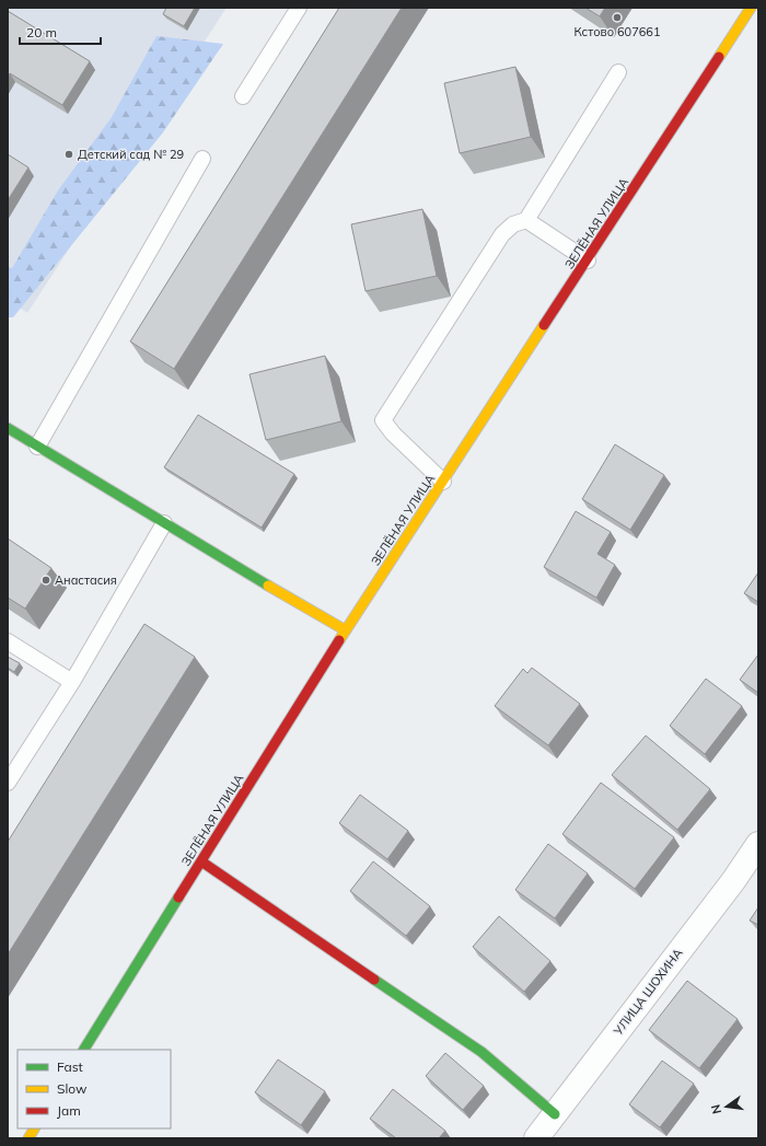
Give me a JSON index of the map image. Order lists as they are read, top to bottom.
{
  "streets": {
    "main road": ["ЗЕЛЁНАЯ УЛИЦА"],
    "street": ["УЛИЦА ШОХИНА"]
  },
  "places": ["Кстово 607661", "Детский сад № 29", "Анастасия"],
  "legend": ["Fast", "Slow", "Jam"],
  "scale_bar": "20 m",
  "north": "left"
}
